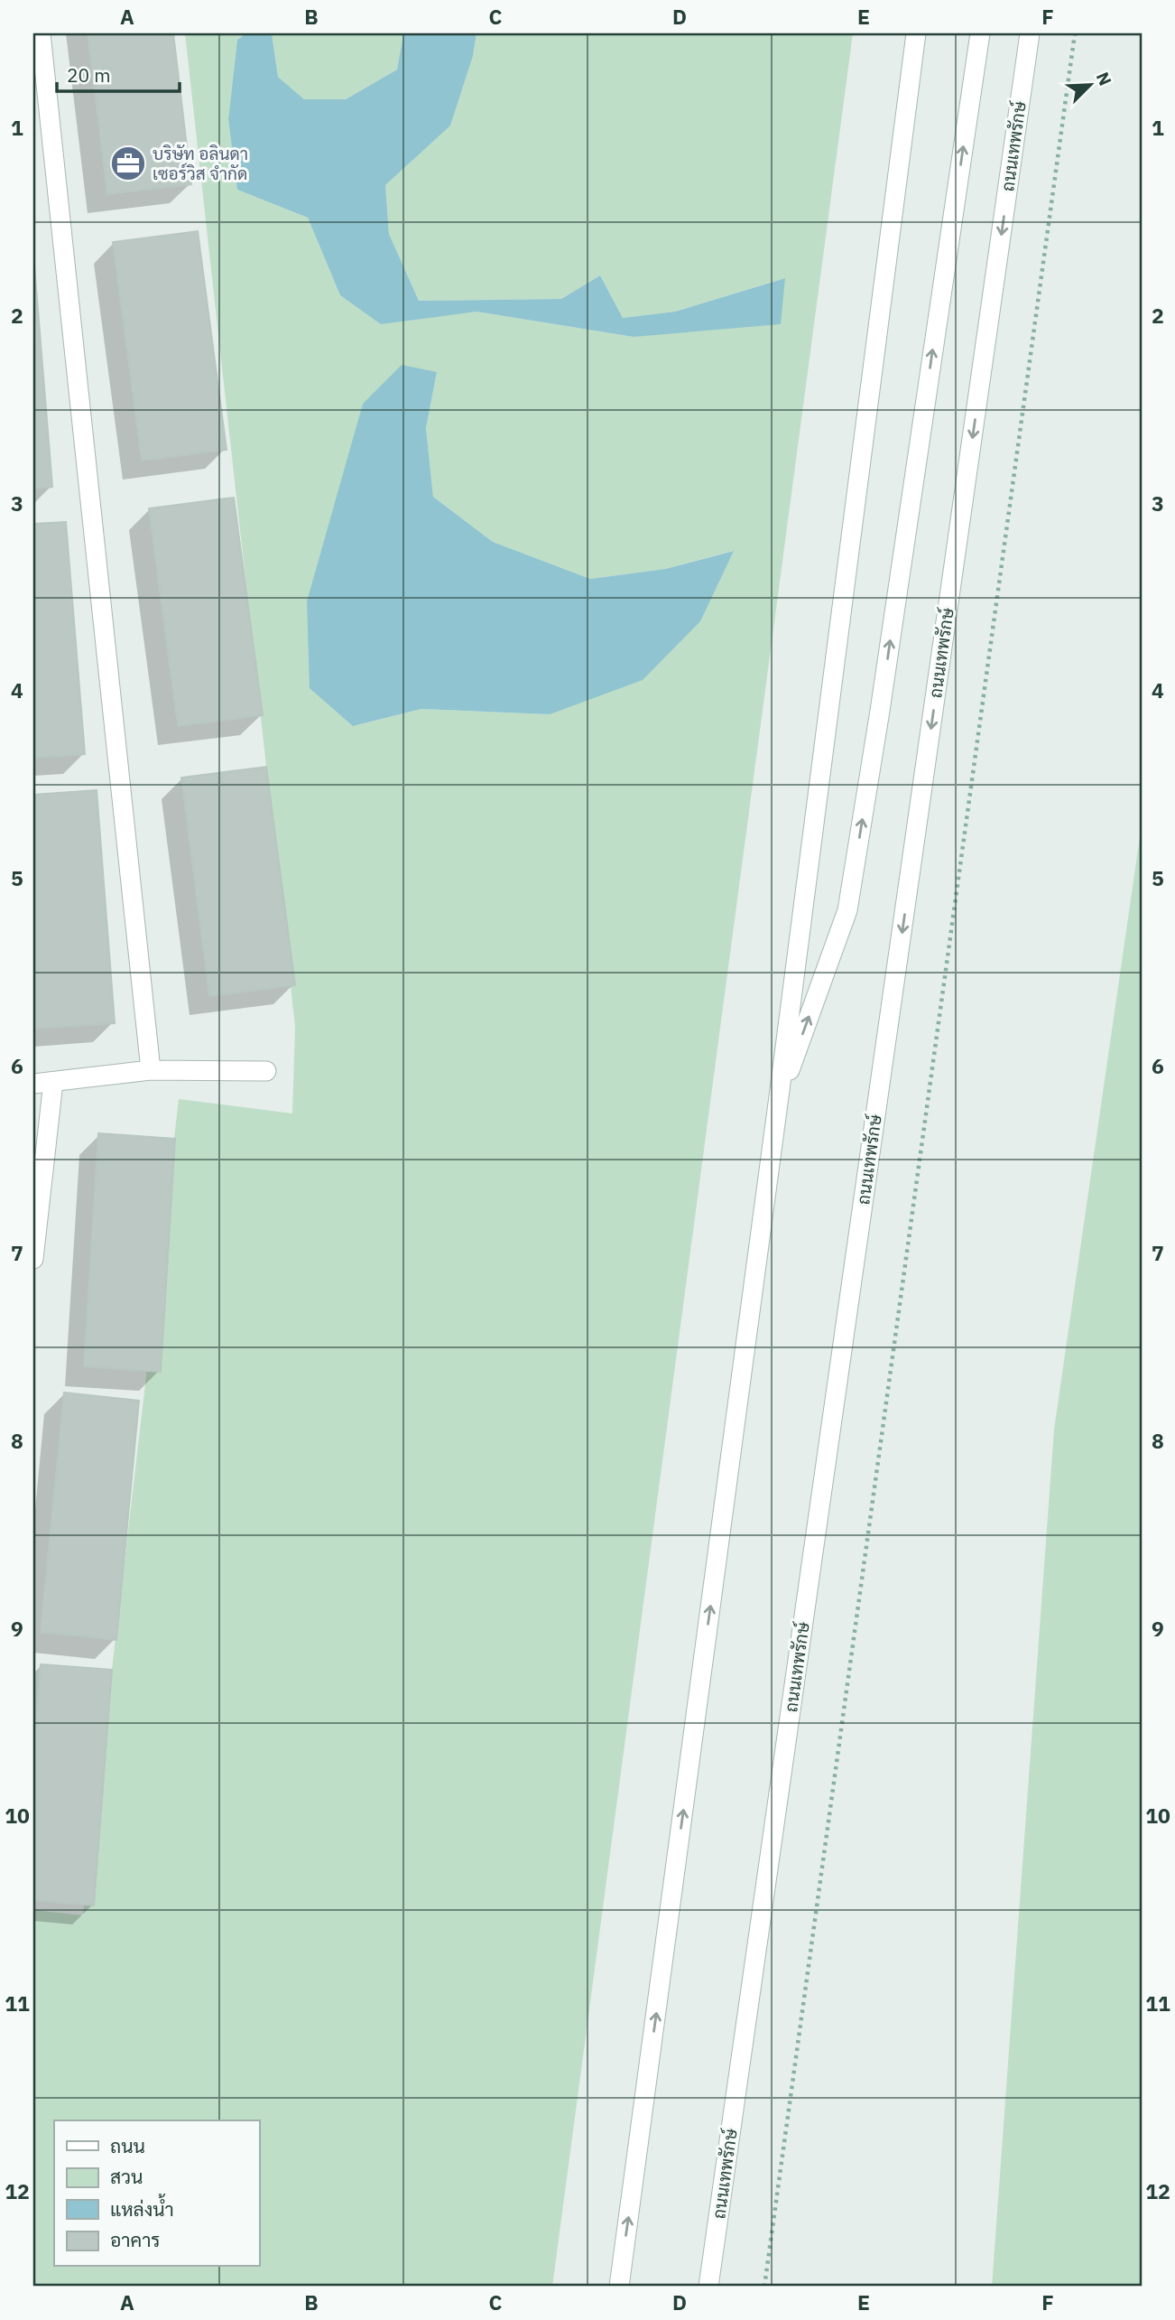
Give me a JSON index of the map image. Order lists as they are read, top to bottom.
{
  "streets": {
    "main road": ["ถนนเทพรักษ์"]
  },
  "places": {
    "office": ["บริษัท อลินดา เซอร์วิส จำกัด"]
  },
  "legend": [
    "ถนน",
    "สวน",
    "แหล่งน้ำ",
    "อาคาร"
  ],
  "scale_bar": "20 m",
  "north": "top right",
  "grid": {
    "columns": [
      "A",
      "B",
      "C",
      "D",
      "E",
      "F"
    ],
    "rows": [
      "1",
      "2",
      "3",
      "4",
      "5",
      "6",
      "7",
      "8",
      "9",
      "10",
      "11",
      "12"
    ]
  }
}
